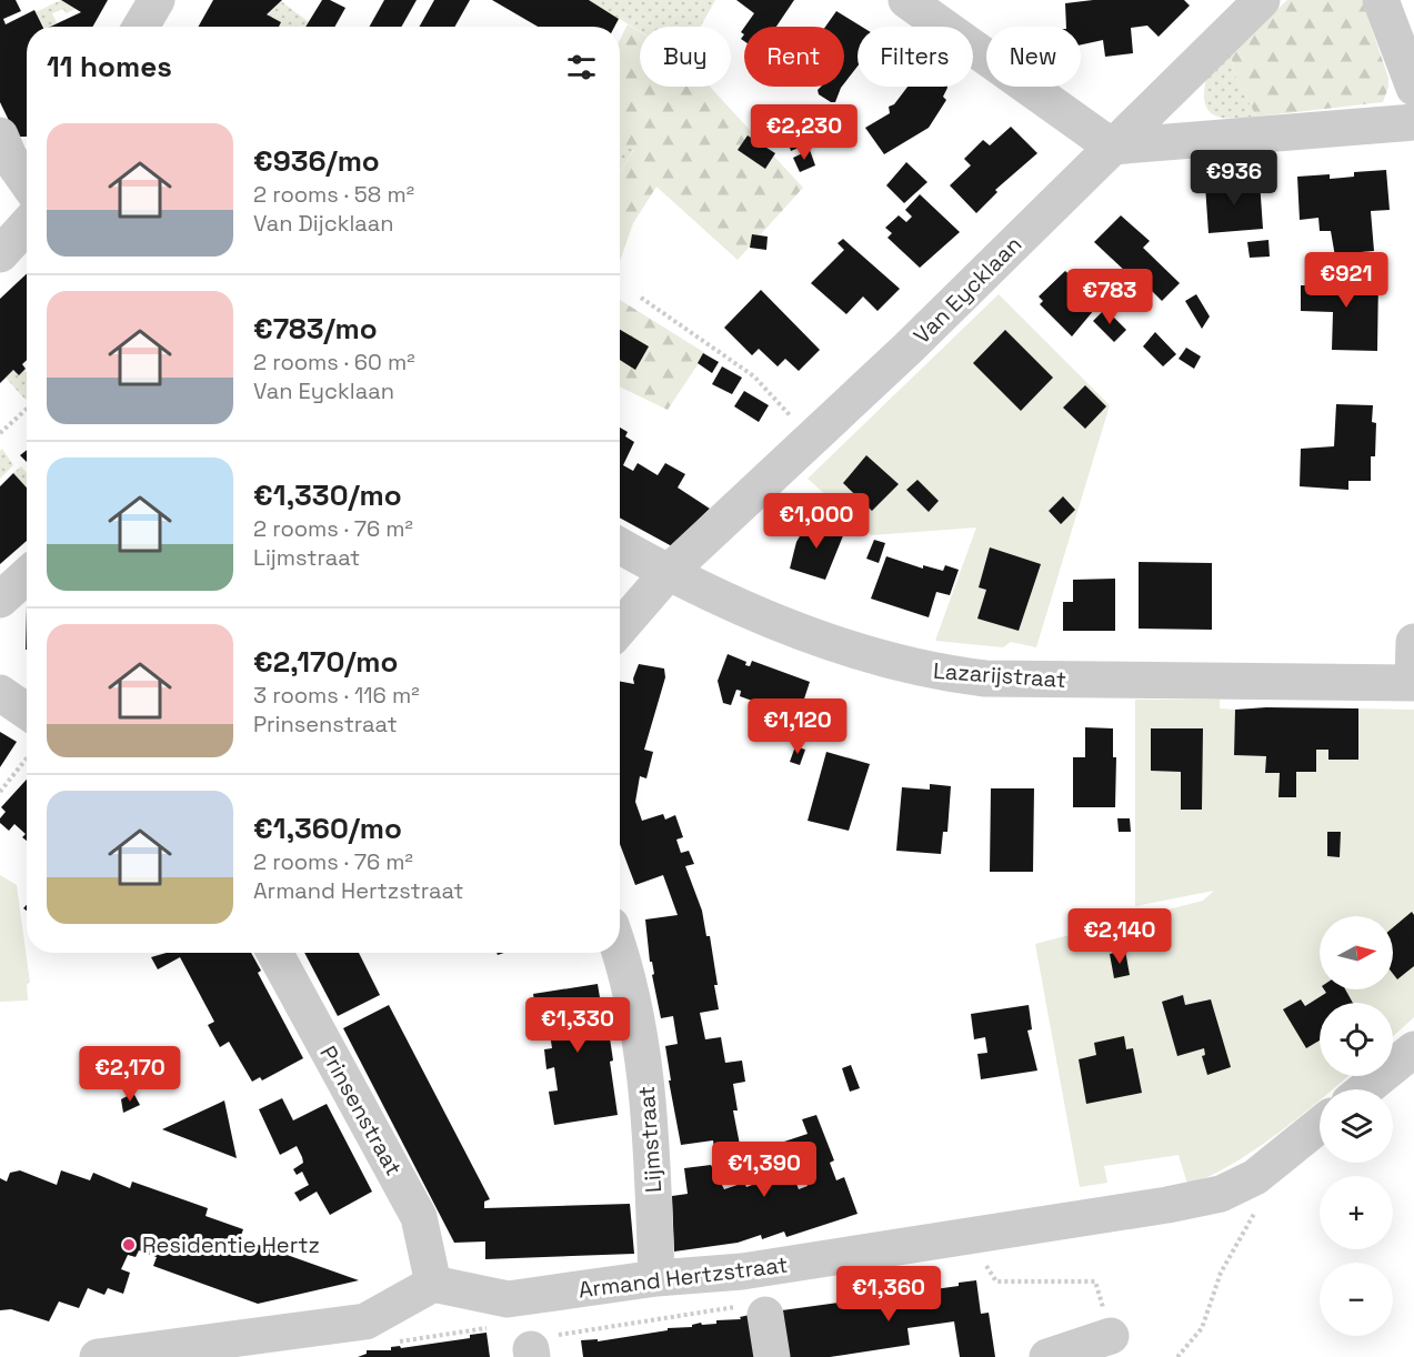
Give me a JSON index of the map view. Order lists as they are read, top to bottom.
{
  "streets": {
    "street": [
      "Van Eycklaan",
      "Lazarijstraat",
      "Prinsenstraat",
      "Lijmstraat",
      "Armand Hertzstraat"
    ]
  },
  "crossings": [
    ["Van Eycklaan", "Lazarijstraat"],
    ["Prinsenstraat", "Armand Hertzstraat"],
    ["Lijmstraat", "Armand Hertzstraat"]
  ],
  "places": ["Residentie Hertz"],
  "north": "right",
  "page": {
    "chip": [
      "Buy",
      "Rent",
      "Filters",
      "New"
    ],
    "heading": "11 homes",
    "price": [
      "€2,230",
      "€936",
      "€921",
      "€783",
      "€1,000",
      "€1,120",
      "€2,140",
      "€1,330",
      "€2,170",
      "€1,390",
      "€1,360"
    ],
    "list": [
      {
        "name": "€936/mo",
        "note": "2 rooms · 58 m² · Van Dijcklaan"
      },
      {
        "name": "€783/mo",
        "note": "2 rooms · 60 m² · Van Eycklaan"
      },
      {
        "name": "€1,330/mo",
        "note": "2 rooms · 76 m² · Lijmstraat"
      },
      {
        "name": "€2,170/mo",
        "note": "3 rooms · 116 m² · Prinsenstraat"
      },
      {
        "name": "€1,360/mo",
        "note": "2 rooms · 76 m² · Armand Hertzstraat"
      }
    ],
    "map_buttons": ["+", "−"]
  }
}
